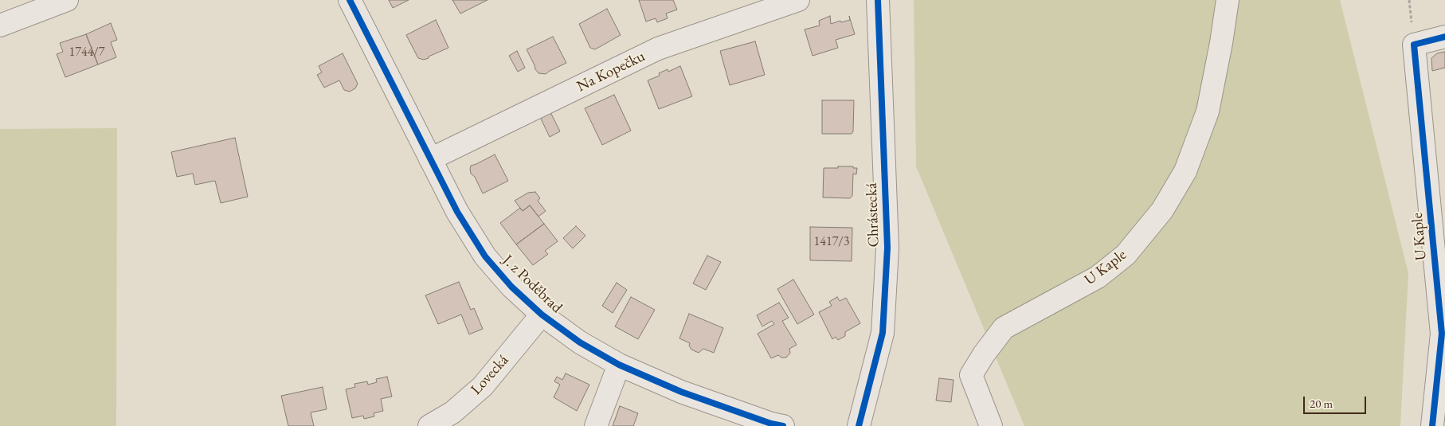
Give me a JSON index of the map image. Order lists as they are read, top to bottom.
{
  "streets": {
    "street": [
      "Na Kopečku",
      "Chrástecká",
      "U Kaple",
      "J. z Poděbrad",
      "Lovecká"
    ]
  },
  "crossings": [
    ["Na Kopečku", "J. z Poděbrad"],
    ["J. z Poděbrad", "Lovecká"]
  ],
  "house_numbers": ["1744/7", "1417/3"],
  "scale_bar": "20 m"
}
